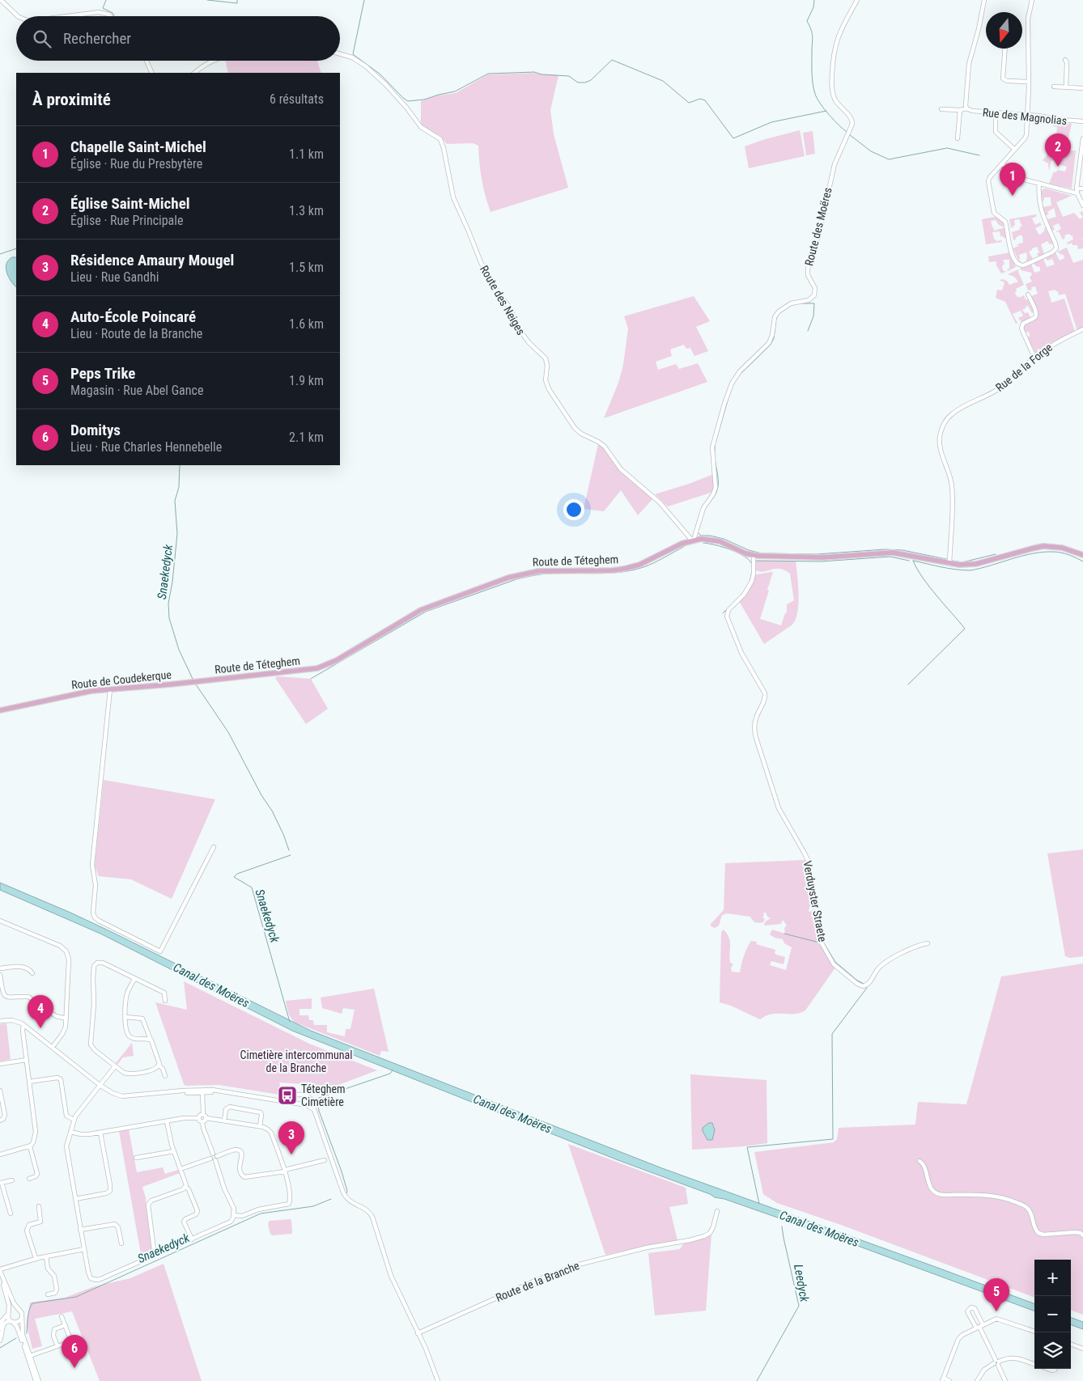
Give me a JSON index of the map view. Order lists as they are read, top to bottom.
{
  "streets": {
    "main road": ["Route de Téteghem", "Route de Coudekerque"],
    "street": [
      "Rue des Magnolias",
      "Route des Moëres",
      "Route des Neiges",
      "Rue de la Forge",
      "Verduyster Straete",
      "Route de la Branche"
    ]
  },
  "crossings": [
    ["Route des Moëres", "Route des Neiges"],
    ["Route des Moëres", "Route de Téteghem"],
    ["Route des Neiges", "Route de Téteghem"],
    ["Rue de la Forge", "Route de Téteghem"],
    ["Route de Téteghem", "Route de Coudekerque"],
    ["Route de Téteghem", "Verduyster Straete"]
  ],
  "water": ["Snaekedyck", "Canal des Moëres", "Leedyck"],
  "parks": ["Cimetière intercommunal de la Branche"],
  "places": {
    "bus stop": ["Téteghem Cimetière"]
  },
  "north": "bottom",
  "page": {
    "search": "Rechercher",
    "heading": ["À proximité", "6 résultats"],
    "list": [
      {
        "mark": "1",
        "name": "Chapelle Saint-Michel",
        "note": "Église · Rue du Presbytère",
        "value": "1.1 km"
      },
      {
        "mark": "2",
        "name": "Église Saint-Michel",
        "note": "Église · Rue Principale",
        "value": "1.3 km"
      },
      {
        "mark": "3",
        "name": "Résidence Amaury Mougel",
        "note": "Lieu · Rue Gandhi",
        "value": "1.5 km"
      },
      {
        "mark": "4",
        "name": "Auto-École Poincaré",
        "note": "Lieu · Route de la Branche",
        "value": "1.6 km"
      },
      {
        "mark": "5",
        "name": "Peps Trike",
        "note": "Magasin · Rue Abel Gance",
        "value": "1.9 km"
      },
      {
        "mark": "6",
        "name": "Domitys",
        "note": "Lieu · Rue Charles Hennebelle",
        "value": "2.1 km"
      }
    ],
    "pins": [
      "2",
      "1",
      "4",
      "3",
      "5",
      "6"
    ],
    "map_buttons": ["+", "−"]
  }
}
